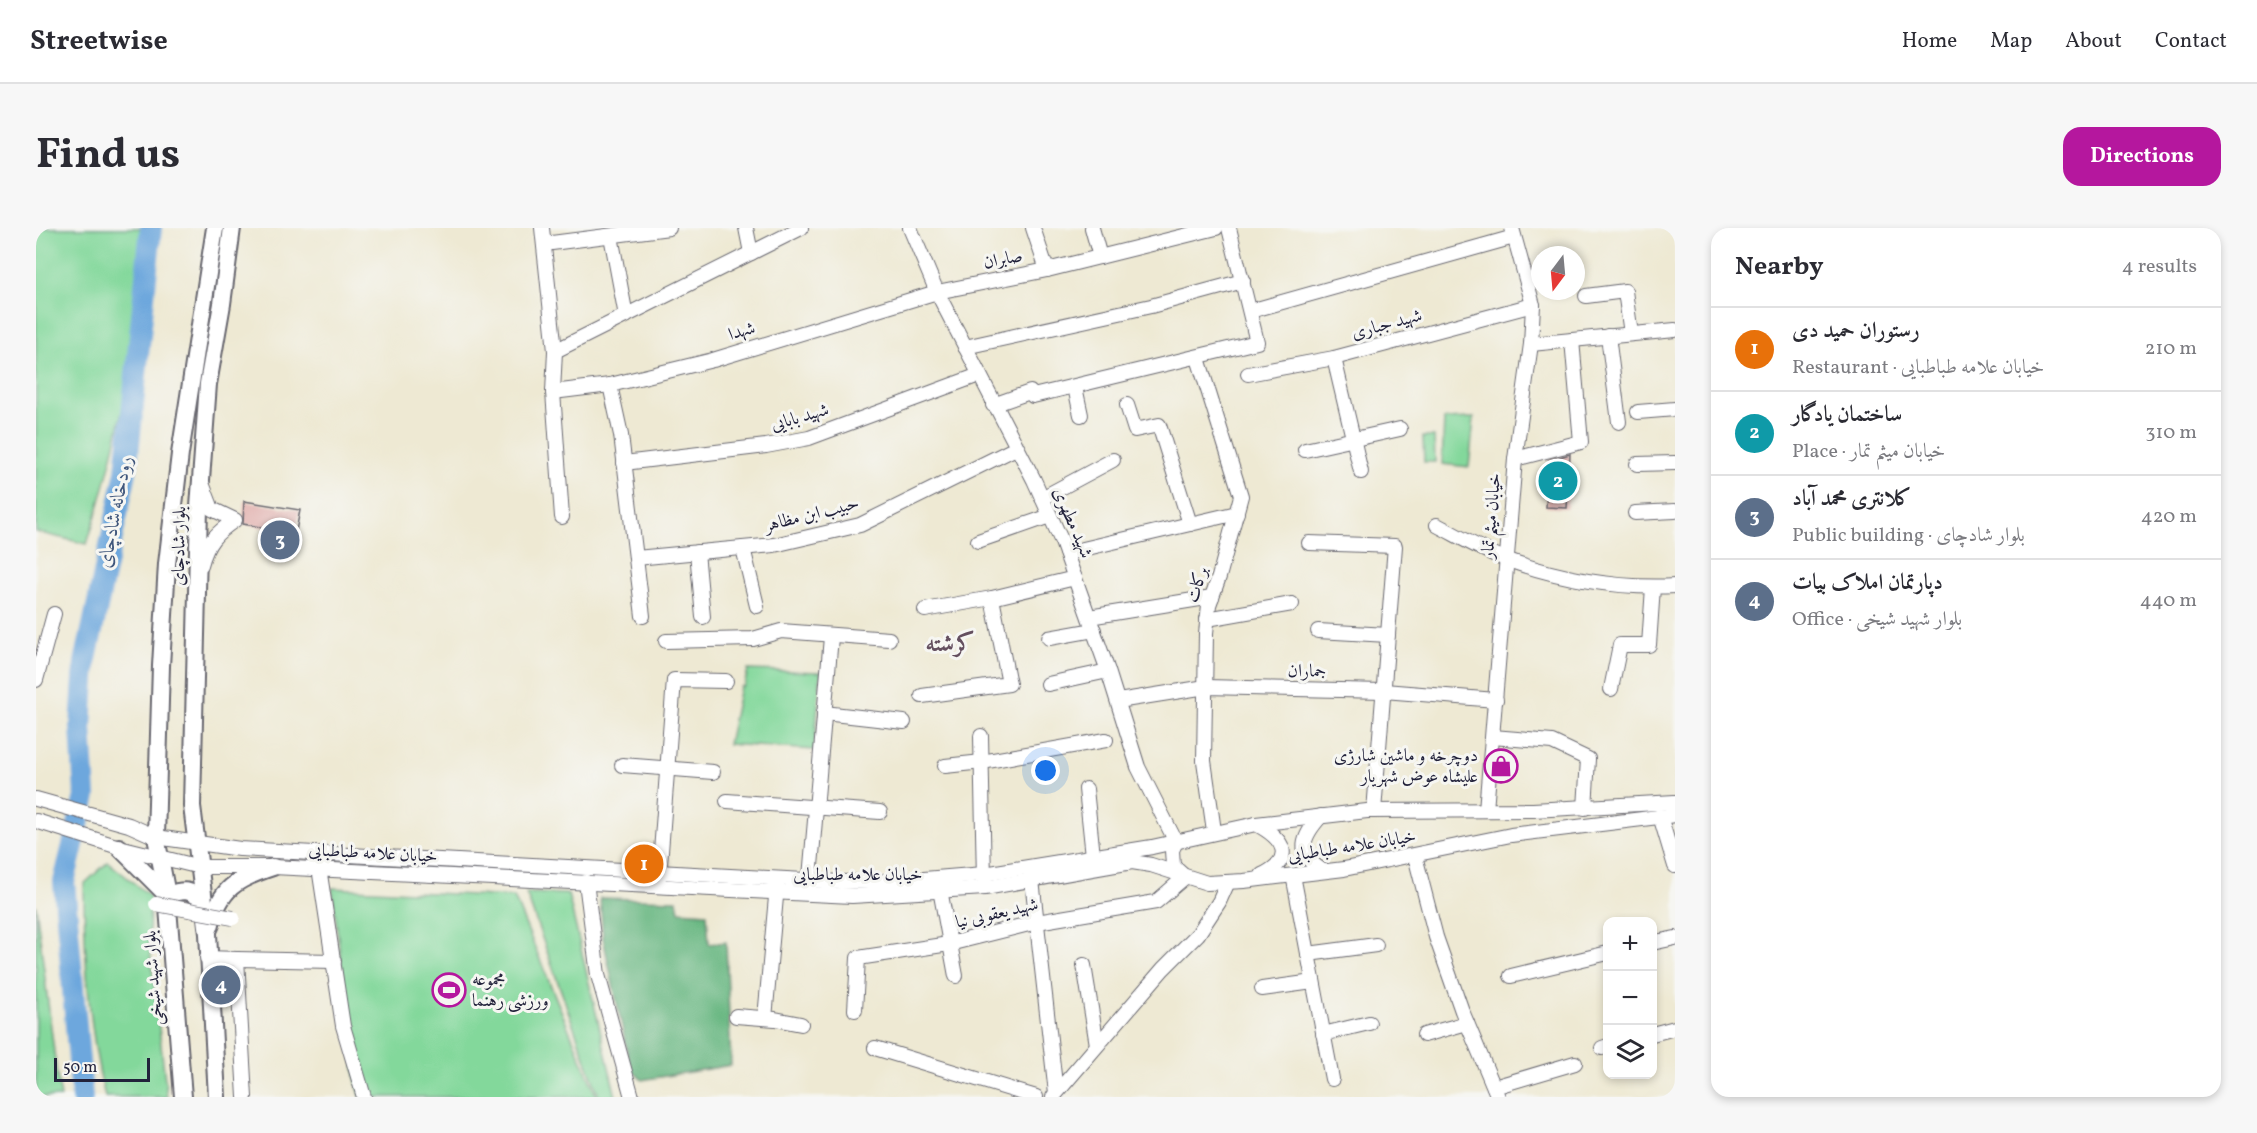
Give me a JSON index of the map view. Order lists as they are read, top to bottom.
{
  "streets": {
    "main road": ["بلوار شادچای", "بلوار شهید شیخی"],
    "street": [
      "صابران",
      "شهید جباری",
      "شهدا",
      "شهید بابایی",
      "حبیب ابن مظاهر",
      "خیابان میثم تمار",
      "شهید مطهری",
      "برکات",
      "جماران",
      "خیابان علامه طباطبایی",
      "شهید یعقوبی نیا"
    ]
  },
  "crossings": [
    ["صابران", "شهدا"],
    ["صابران", "شهید مطهری"],
    ["شهید جباری", "خیابان میثم تمار"],
    ["شهدا", "شهید مطهری"],
    ["شهید بابایی", "شهید مطهری"],
    ["حبیب ابن مظاهر", "شهید مطهری"],
    ["خیابان میثم تمار", "جماران"],
    ["خیابان میثم تمار", "خیابان علامه طباطبایی"],
    ["شهید مطهری", "جماران"],
    ["شهید مطهری", "خیابان علامه طباطبایی"],
    ["بلوار شادچای", "خیابان علامه طباطبایی"],
    ["بلوار شادچای", "بلوار شهید شیخی"],
    ["برکات", "جماران"],
    ["برکات", "خیابان علامه طباطبایی"],
    ["خیابان علامه طباطبایی", "شهید یعقوبی نیا"],
    ["خیابان علامه طباطبایی", "بلوار شهید شیخی"]
  ],
  "districts": ["کرشته"],
  "water": ["رودخانه شادچای"],
  "places": {
    "shop": ["دوچرخه و ماشین شارژی علیشاه عوض شهریار"],
    "sports": ["مجموعه ورزشی رهنما"]
  },
  "scale_bar": "50 m",
  "north": "bottom",
  "page": {
    "header": "Streetwise",
    "nav": [
      "Home",
      "Map",
      "About",
      "Contact"
    ],
    "title": "Find us",
    "buttons": "Directions",
    "heading": ["Nearby", "4 results"],
    "list": [
      {
        "mark": "1",
        "name": "رستوران حمید دی",
        "note": "Restaurant · خیابان علامه طباطبایی",
        "value": "210 m"
      },
      {
        "mark": "2",
        "name": "ساختمان یادگار",
        "note": "Place · خیابان میثم تمار",
        "value": "310 m"
      },
      {
        "mark": "3",
        "name": "کلانتری محمد آباد",
        "note": "Public building · بلوار شادچای",
        "value": "420 m"
      },
      {
        "mark": "4",
        "name": "دپارتمان املاک بیات",
        "note": "Office · بلوار شهید شیخی",
        "value": "440 m"
      }
    ],
    "pins": [
      "2",
      "3",
      "1",
      "4"
    ],
    "map_buttons": ["+", "−"],
    "scale": "50 m"
  }
}
